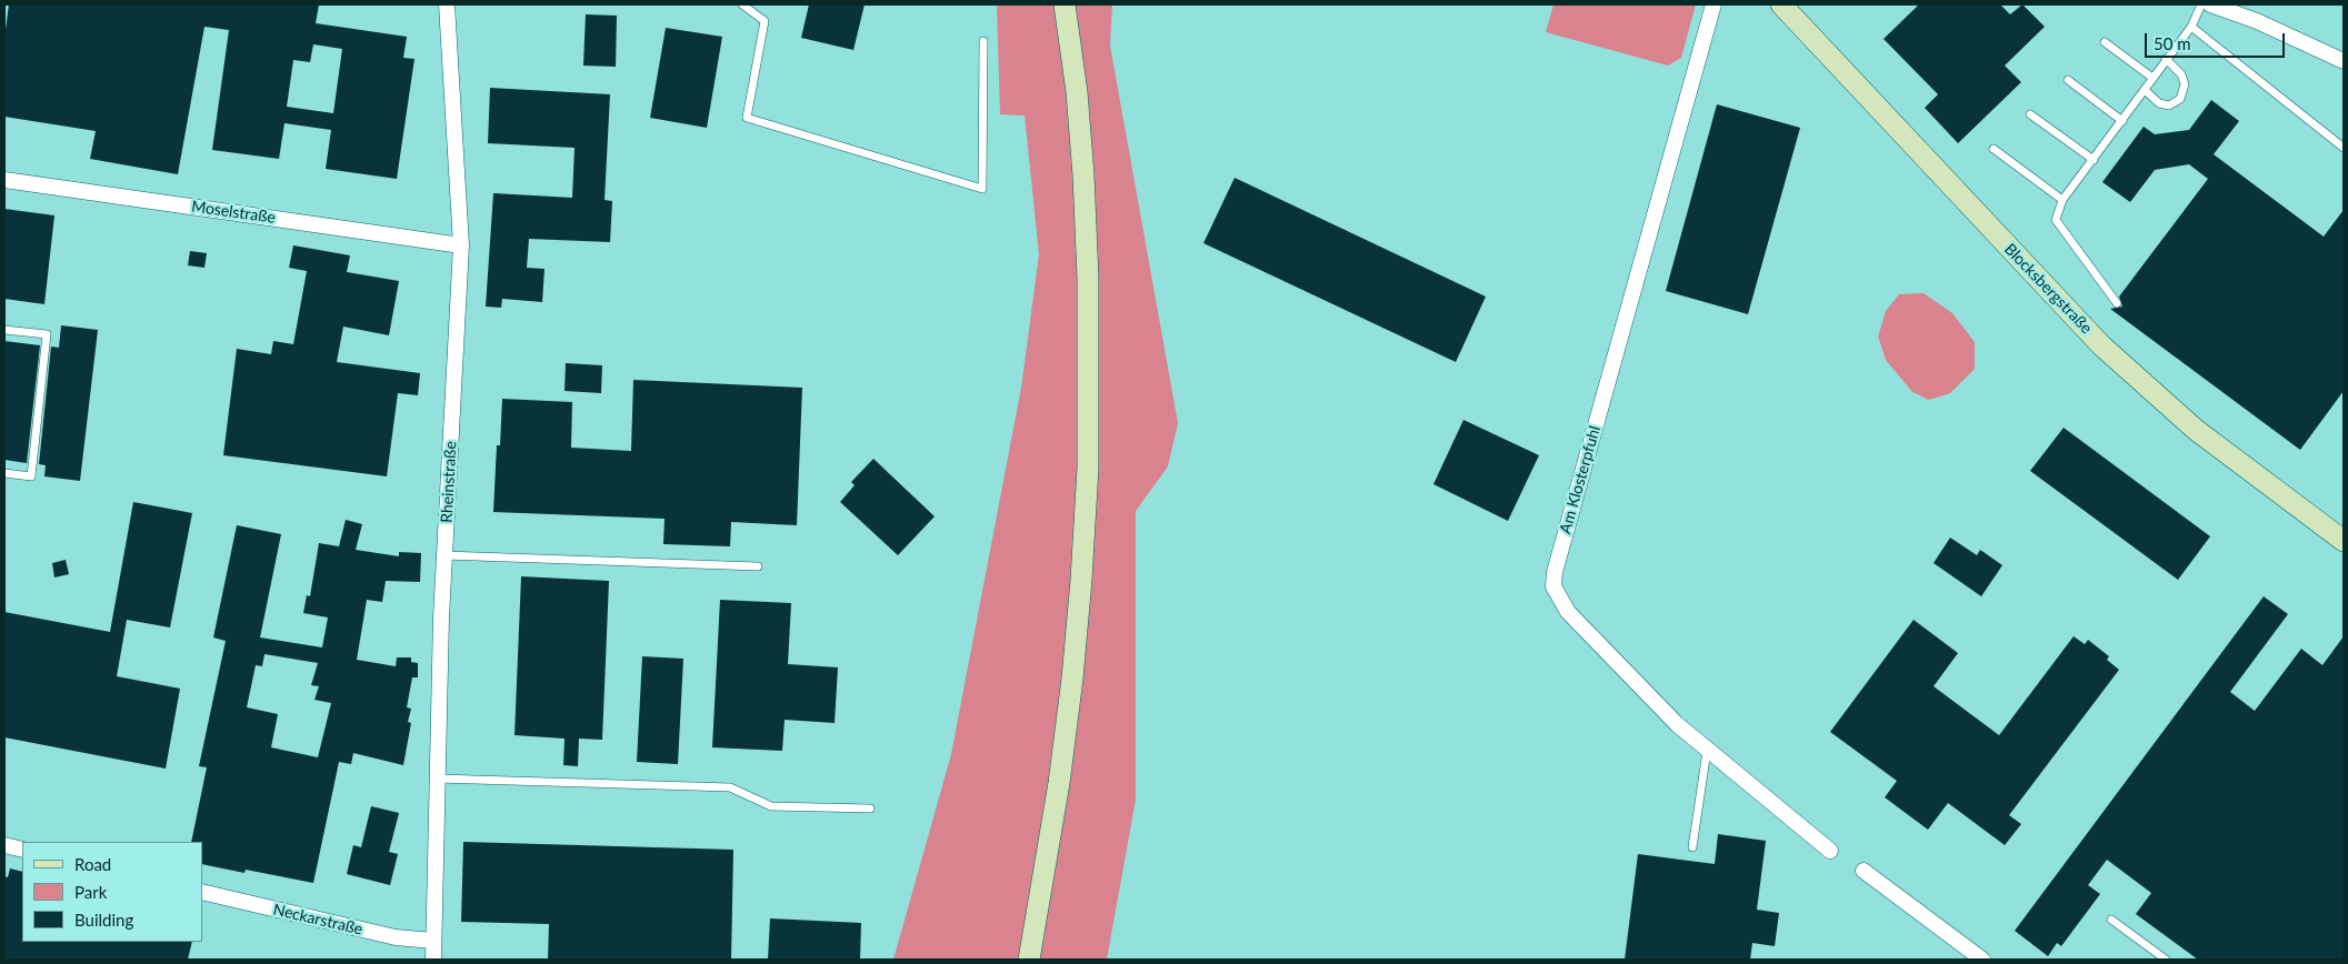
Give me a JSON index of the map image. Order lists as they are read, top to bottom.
{
  "streets": {
    "main road": ["Blocksbergstraße"],
    "street": [
      "Moselstraße",
      "Am Klosterpfuhl",
      "Rheinstraße",
      "Neckarstraße"
    ]
  },
  "crossings": [
    ["Moselstraße", "Rheinstraße"],
    ["Rheinstraße", "Neckarstraße"]
  ],
  "legend": ["Road", "Park", "Building"],
  "scale_bar": "50 m"
}
